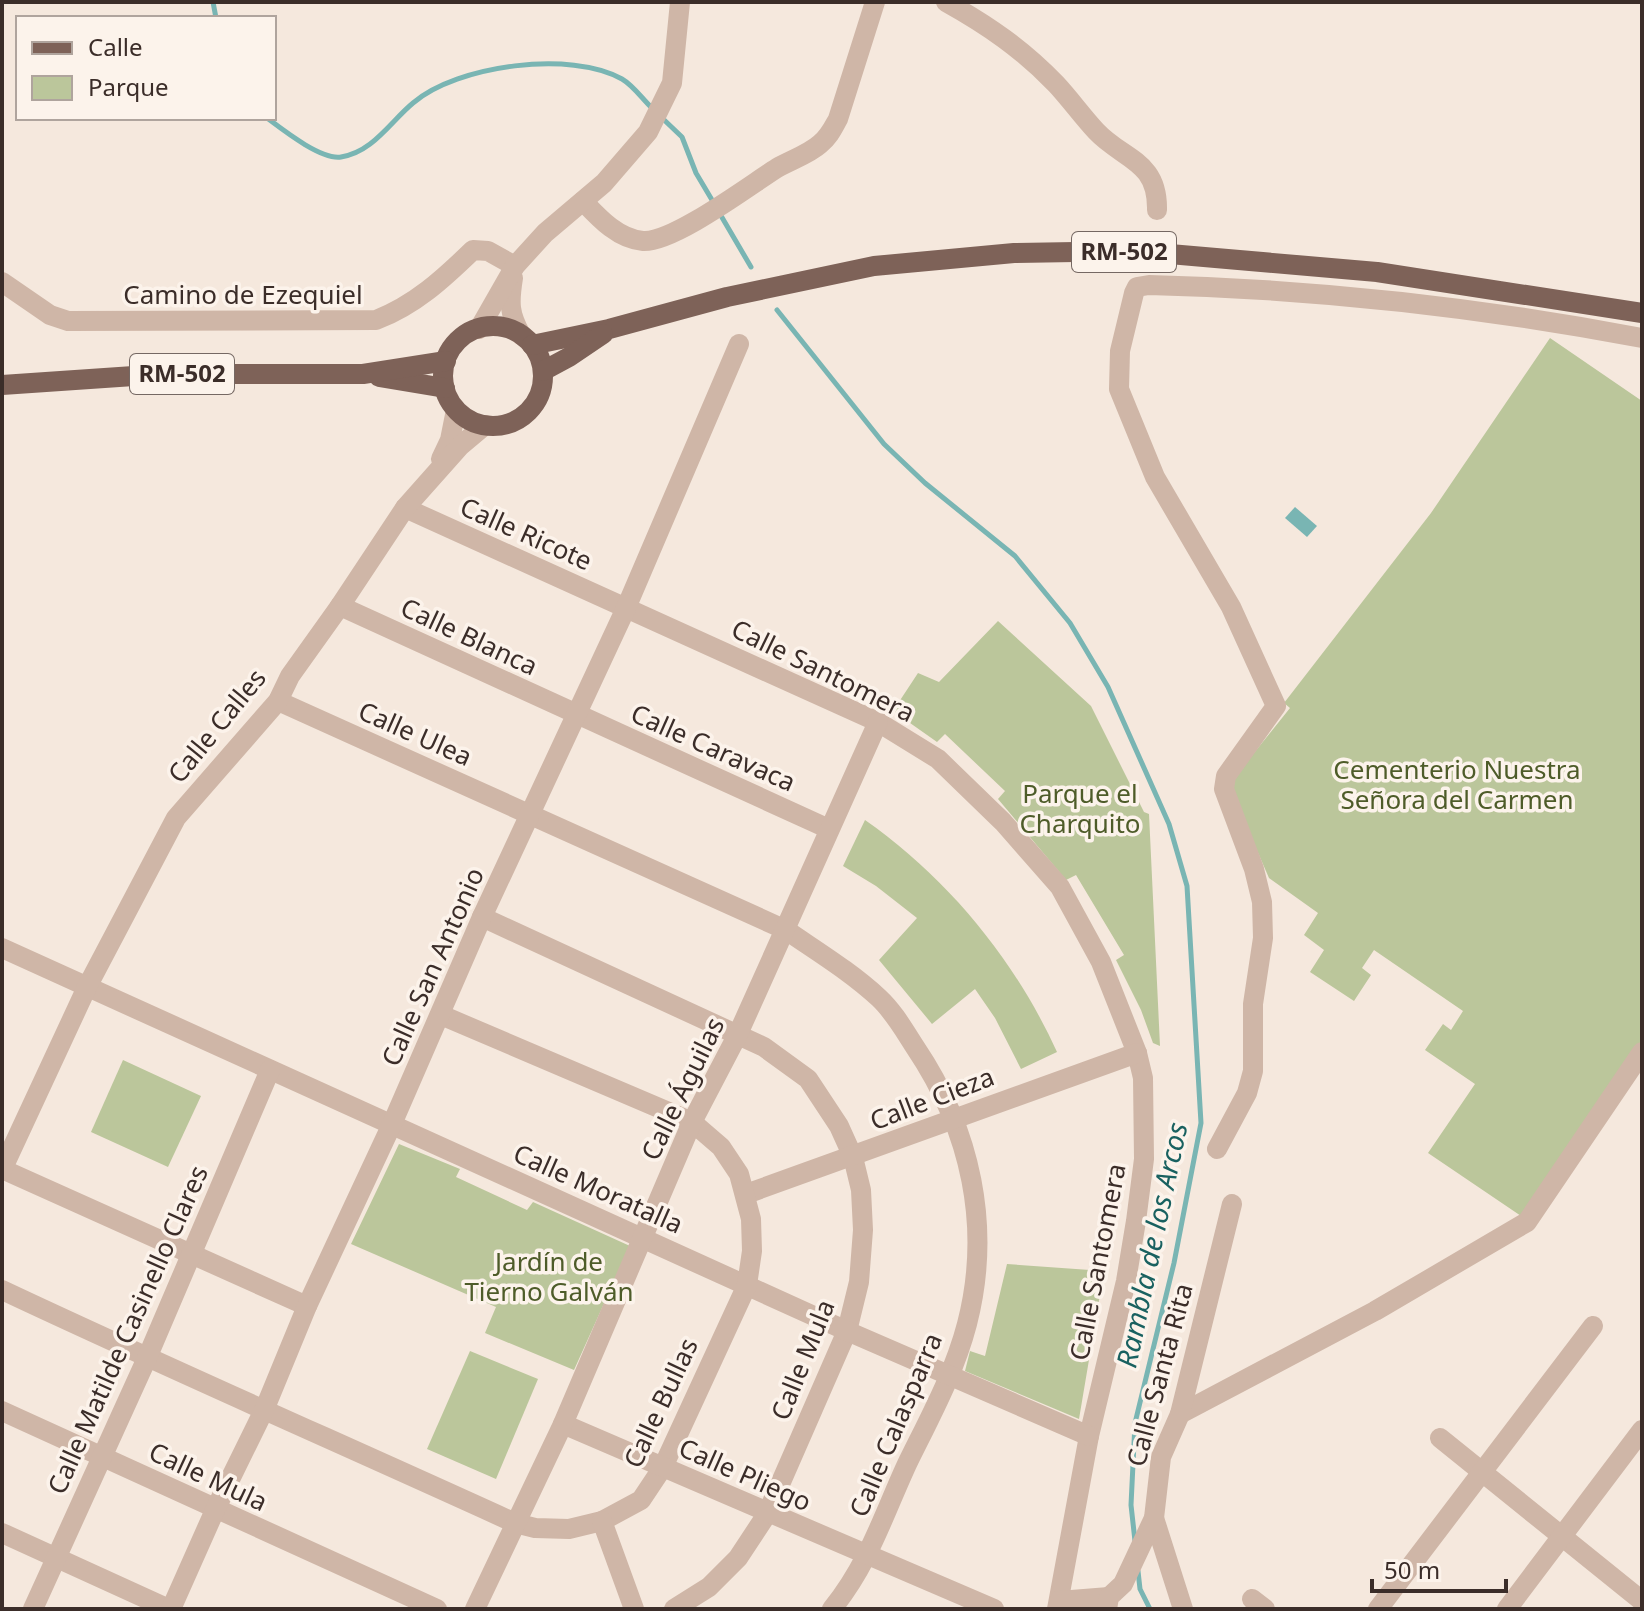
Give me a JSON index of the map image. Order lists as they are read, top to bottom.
{
  "streets": {
    "main road": ["RM-502"],
    "street": [
      "Camino de Ezequiel",
      "Calle Ricote",
      "Calle Blanca",
      "Calle Santomera",
      "Calle Calles",
      "Calle Ulea",
      "Calle Caravaca",
      "Calle San Antonio",
      "Calle Águilas",
      "Calle Cieza",
      "Calle Moratalla",
      "Calle Matilde Casinello Clares",
      "Calle Mula",
      "Calle Santa Rita",
      "Calle Bullas",
      "Calle Calasparra",
      "Calle Pliego"
    ]
  },
  "crossings": [
    ["RM-502", "Calle Calles"],
    ["Calle Ricote", "Calle Santomera"],
    ["Calle Ricote", "Calle Calles"],
    ["Calle Ricote", "Calle San Antonio"],
    ["Calle Blanca", "Calle Calles"],
    ["Calle Blanca", "Calle Caravaca"],
    ["Calle Blanca", "Calle San Antonio"],
    ["Calle Santomera", "Calle San Antonio"],
    ["Calle Santomera", "Calle Águilas"],
    ["Calle Santomera", "Calle Cieza"],
    ["Calle Santomera", "Calle Moratalla"],
    ["Calle Santomera", "Calle Santa Rita"],
    ["Calle Calles", "Calle Ulea"],
    ["Calle Calles", "Calle Moratalla"],
    ["Calle Ulea", "Calle San Antonio"],
    ["Calle Ulea", "Calle Calasparra"],
    ["Calle Caravaca", "Calle San Antonio"],
    ["Calle Caravaca", "Calle Águilas"],
    ["Calle San Antonio", "Calle Moratalla"],
    ["Calle San Antonio", "Calle Mula"],
    ["Calle San Antonio", "Calle Bullas"],
    ["Calle San Antonio", "Calle Calasparra"],
    ["Calle Águilas", "Calle Moratalla"],
    ["Calle Águilas", "Calle Mula"],
    ["Calle Águilas", "Calle Bullas"],
    ["Calle Águilas", "Calle Calasparra"],
    ["Calle Águilas", "Calle Pliego"],
    ["Calle Cieza", "Calle Mula"],
    ["Calle Cieza", "Calle Bullas"],
    ["Calle Cieza", "Calle Calasparra"],
    ["Calle Moratalla", "Calle Matilde Casinello Clares"],
    ["Calle Moratalla", "Calle Mula"],
    ["Calle Moratalla", "Calle Bullas"],
    ["Calle Moratalla", "Calle Calasparra"],
    ["Calle Matilde Casinello Clares", "Calle Mula"],
    ["Calle Matilde Casinello Clares", "Calle Bullas"],
    ["Calle Mula", "Calle Pliego"],
    ["Calle Bullas", "Calle Pliego"],
    ["Calle Calasparra", "Calle Pliego"]
  ],
  "water": ["Rambla de los Arcos"],
  "parks": ["Cementerio Nuestra Señora del Carmen", "Parque el Charquito", "Jardín de Tierno Galván"],
  "legend": ["Calle", "Parque"],
  "scale_bar": "50 m"
}
